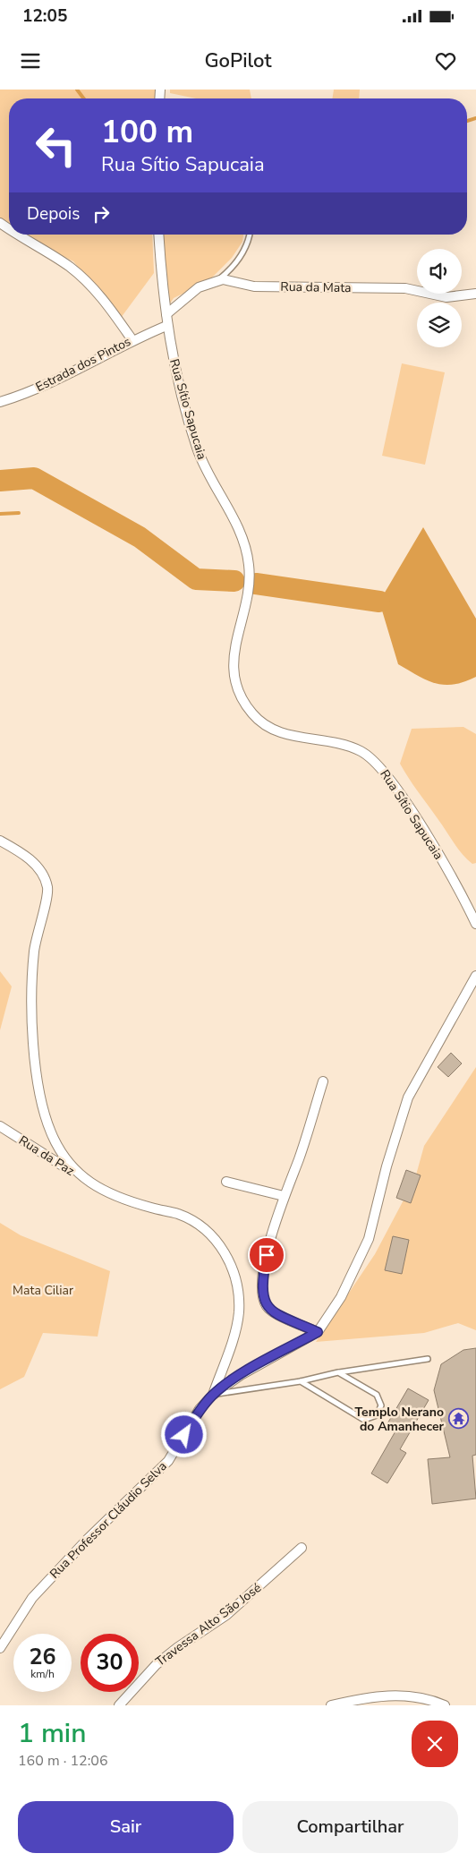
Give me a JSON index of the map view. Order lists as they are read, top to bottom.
{
  "streets": {
    "street": [
      "Rua da Mata",
      "Estrada dos Pintos",
      "Rua Sítio Sapucaia",
      "Rua da Paz",
      "Rua Professor Cláudio Selva",
      "Travessa Alto São José"
    ]
  },
  "crossings": [
    ["Estrada dos Pintos", "Rua Sítio Sapucaia"]
  ],
  "parks": ["Mata Ciliar"],
  "places": {
    "temple": ["Templo Nerano do Amanhecer"]
  },
  "page": {
    "status": "12:05",
    "header": "GoPilot",
    "turn": ["100 m", "Rua Sítio Sapucaia"],
    "then": "Depois",
    "speed": "26 km/h",
    "limit": "30",
    "heading": ["1 min", "160 m · 12:06"],
    "buttons": ["Sair", "Compartilhar"]
  }
}
